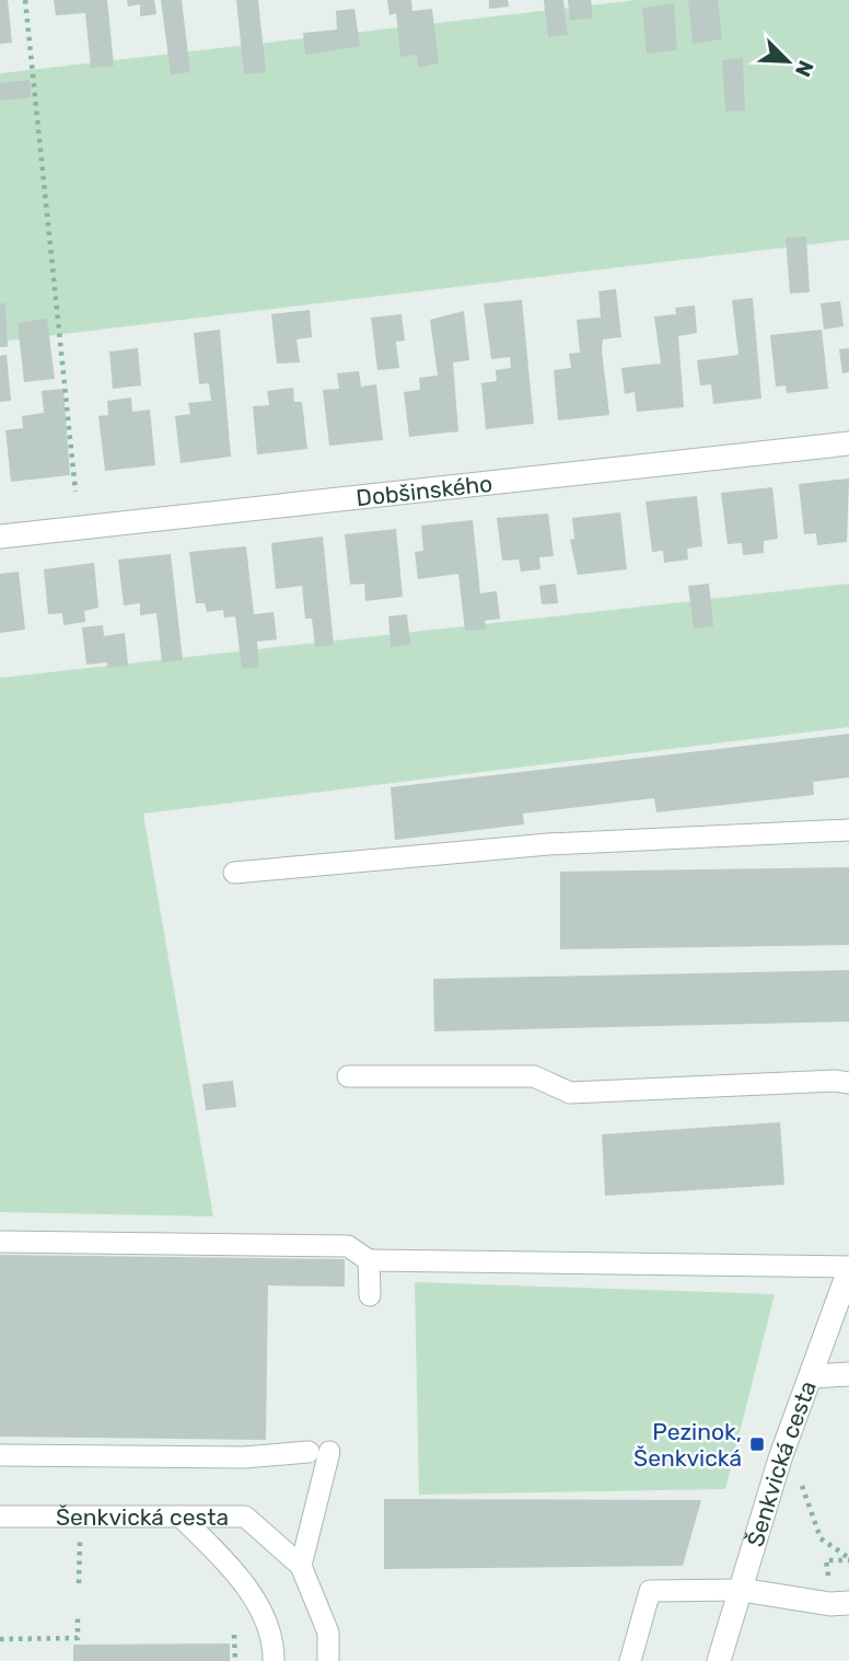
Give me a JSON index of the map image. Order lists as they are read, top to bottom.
{
  "streets": {
    "street": ["Dobšinského", "Šenkvická cesta"]
  },
  "places": {
    "transit": ["Pezinok, Šenkvická"]
  },
  "north": "bottom right"
}
